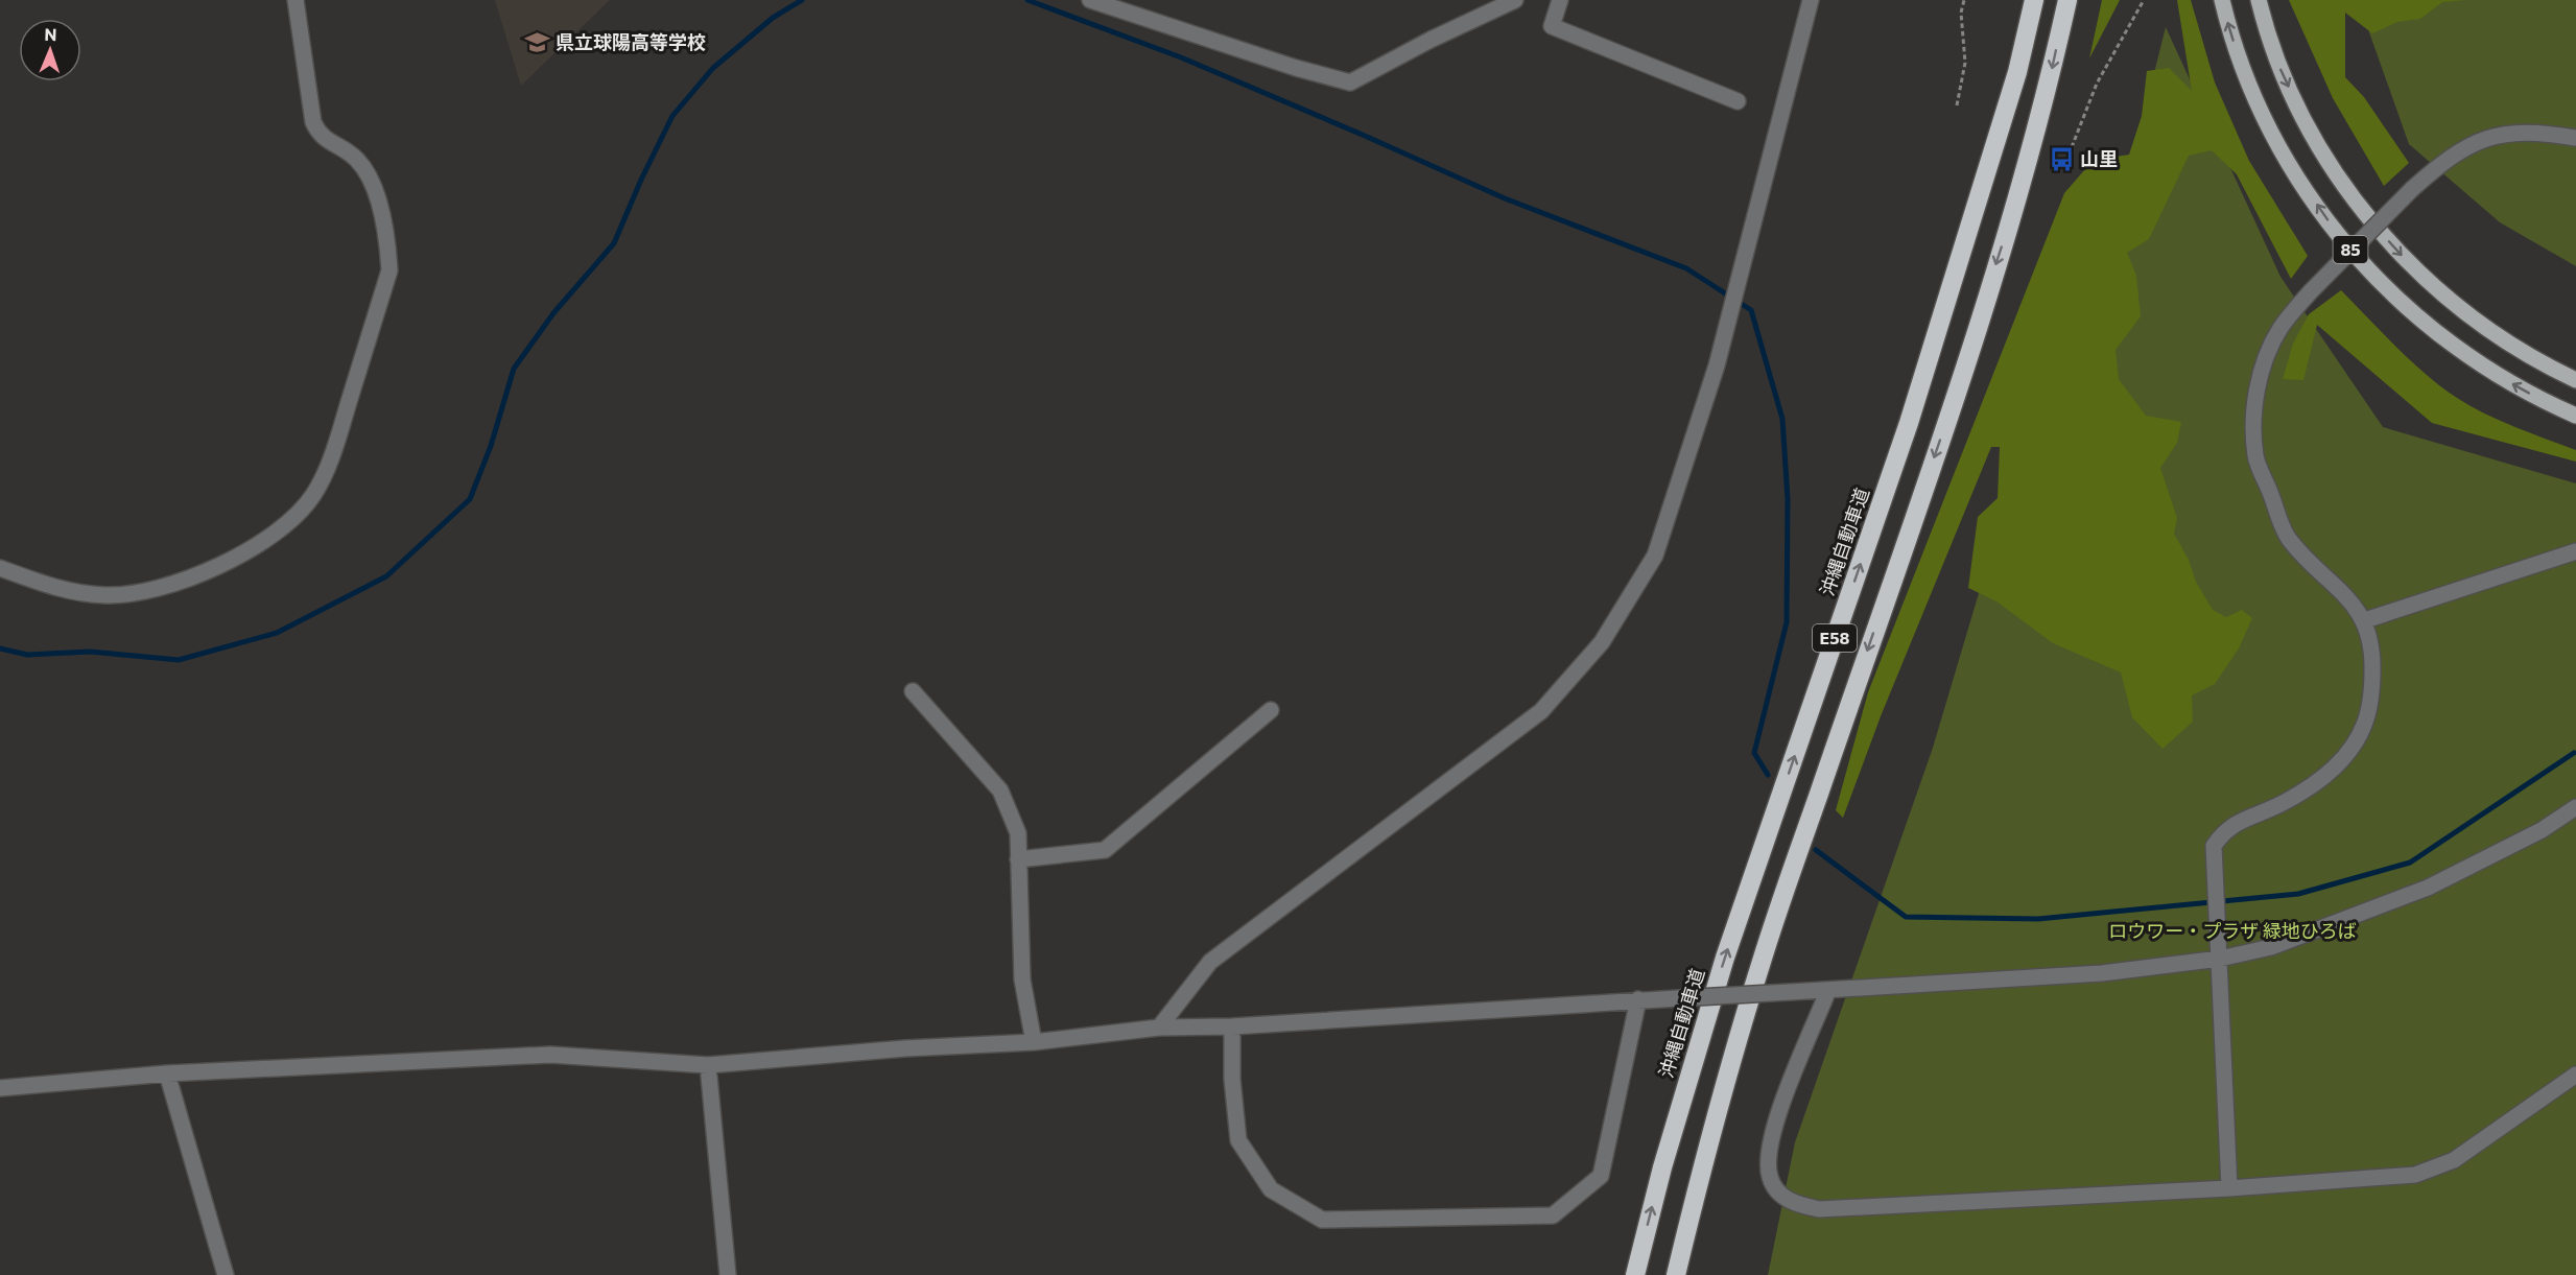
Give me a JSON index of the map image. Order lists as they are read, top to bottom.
{
  "streets": {
    "highway": ["沖縄自動車道", "E58"],
    "main road": ["85"]
  },
  "parks": ["ロウワー・プラザ 緑地ひろば"],
  "places": {
    "school or university": ["県立球陽高等学校"],
    "bus stop": ["山里"]
  },
  "north": "top"
}
